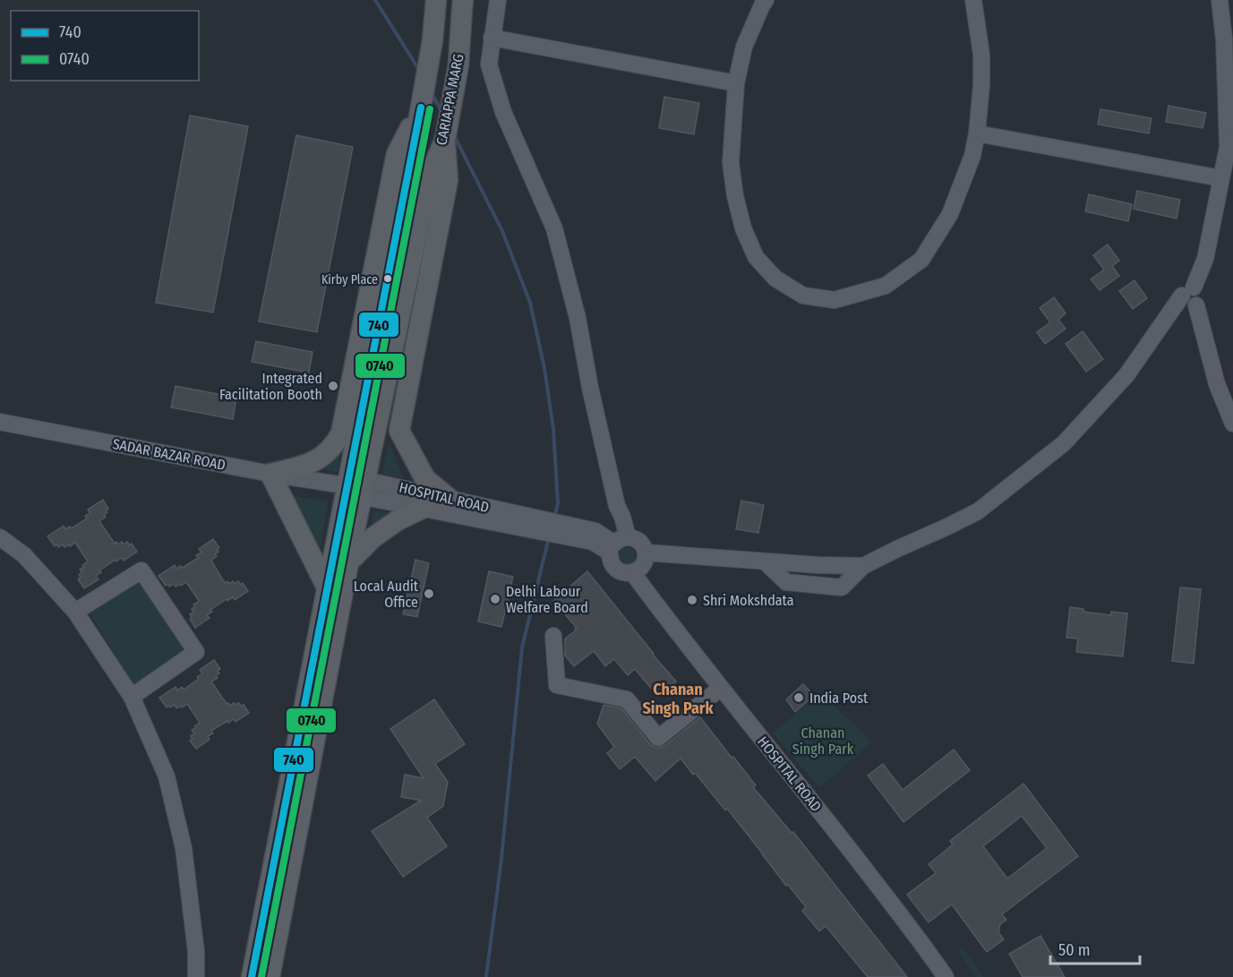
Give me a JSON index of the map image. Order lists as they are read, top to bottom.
{
  "streets": {
    "main road": ["CARIAPPA MARG"],
    "street": ["SADAR BAZAR ROAD", "HOSPITAL ROAD"]
  },
  "crossings": [
    ["CARIAPPA MARG", "SADAR BAZAR ROAD"],
    ["CARIAPPA MARG", "HOSPITAL ROAD"],
    ["SADAR BAZAR ROAD", "HOSPITAL ROAD"]
  ],
  "districts": ["Chanan Singh Park"],
  "parks": ["Chanan Singh Park"],
  "places": [
    "Kirby Place",
    "Integrated Facilitation Booth",
    "Local Audit Office",
    "Delhi Labour Welfare Board",
    "Shri Mokshdata",
    "India Post"
  ],
  "lines": ["transit line 740", "transit line 0740"],
  "legend": ["740", "0740"],
  "scale_bar": "50 m"
}
